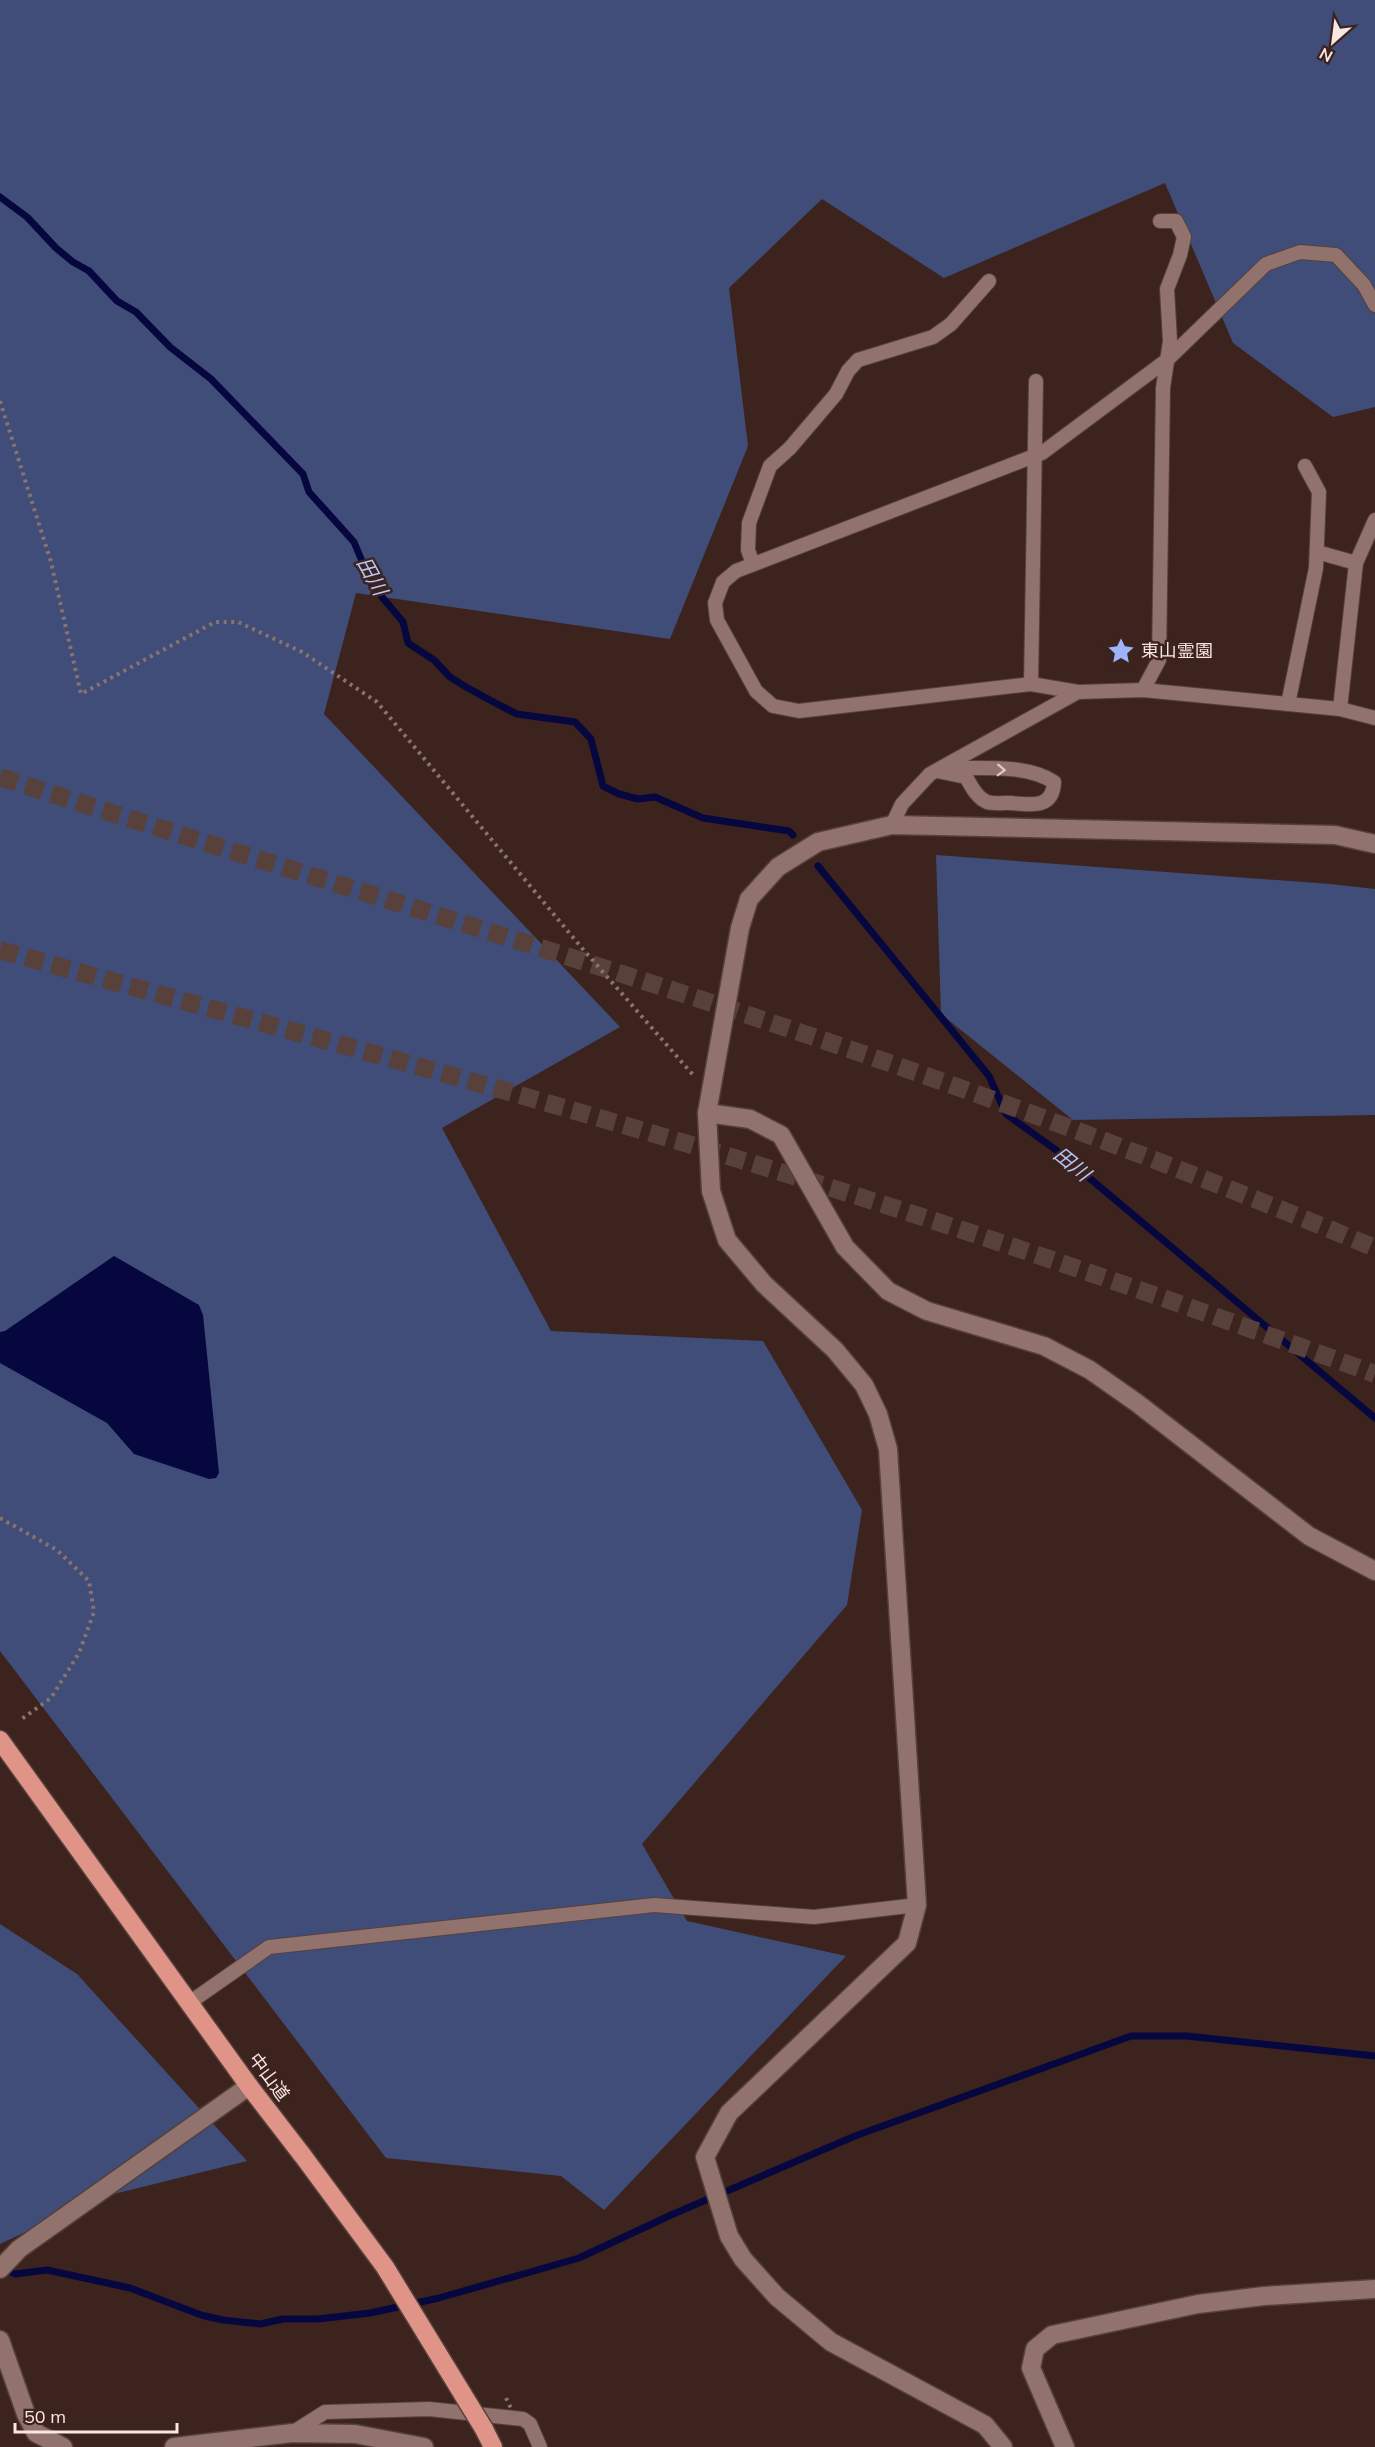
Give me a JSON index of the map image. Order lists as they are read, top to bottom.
{
  "streets": {
    "highway": ["中山道"]
  },
  "water": ["田川"],
  "places": {
    "place": ["東山霊園"]
  },
  "scale_bar": "50 m",
  "north": "bottom left"
}
